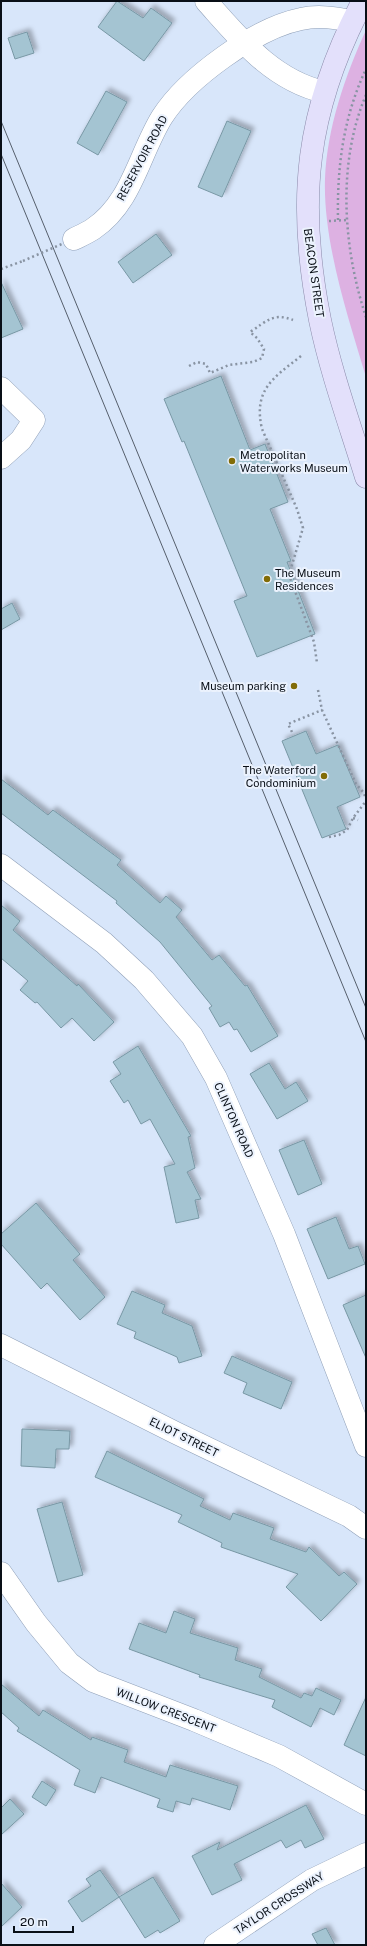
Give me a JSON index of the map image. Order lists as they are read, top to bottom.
{
  "streets": {
    "main road": ["BEACON STREET"],
    "street": [
      "RESERVOIR ROAD",
      "CLINTON ROAD",
      "ELIOT STREET",
      "WILLOW CRESCENT",
      "TAYLOR CROSSWAY"
    ]
  },
  "crossings": [
    ["RESERVOIR ROAD", "BEACON STREET"]
  ],
  "places": [
    "Metropolitan Waterworks Museum",
    "The Museum Residences",
    "Museum parking",
    "The Waterford Condominium"
  ],
  "scale_bar": "20 m"
}
